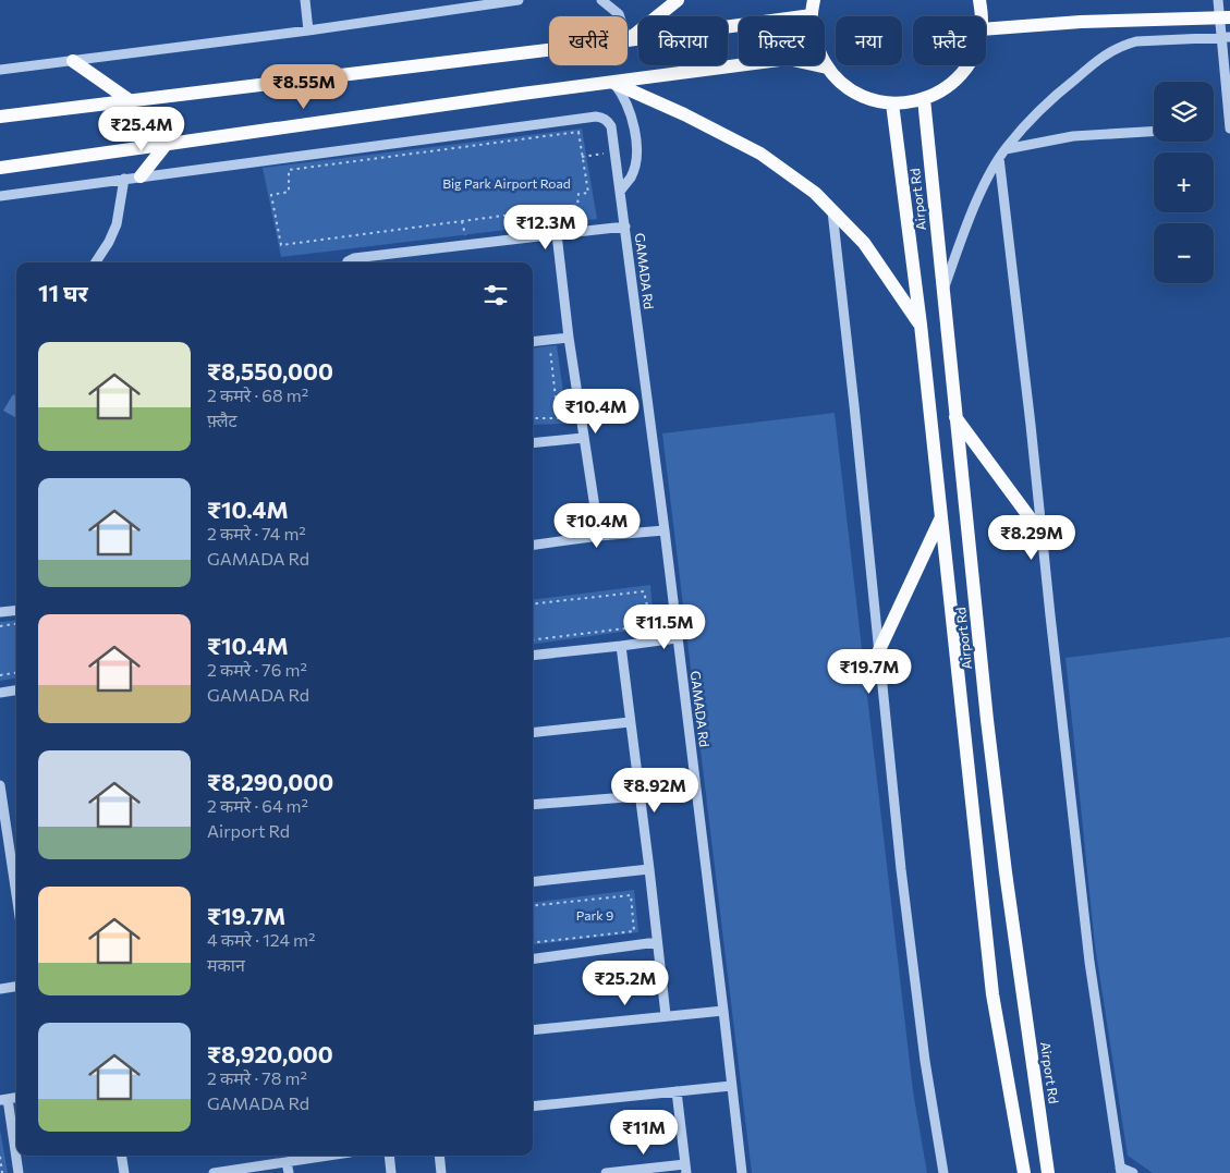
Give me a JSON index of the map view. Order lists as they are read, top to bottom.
{
  "streets": {
    "main road": ["Airport Rd"],
    "street": ["GAMADA Rd"]
  },
  "parks": ["Big Park Airport Road", "Park 9"],
  "page": {
    "chip": [
      "खरीदें",
      "किराया",
      "फ़िल्टर",
      "नया",
      "फ़्लैट"
    ],
    "price": [
      "₹8.55M",
      "₹25.4M",
      "₹12.3M",
      "₹10.4M",
      "₹10.4M",
      "₹8.29M",
      "₹11.5M",
      "₹19.7M",
      "₹8.92M",
      "₹25.2M",
      "₹11M"
    ],
    "map_buttons": ["+", "−"],
    "heading": "11 घर",
    "list": [
      {
        "name": "₹8,550,000",
        "note": "2 कमरे · 68 m² · फ़्लैट"
      },
      {
        "name": "₹10.4M",
        "note": "2 कमरे · 74 m² · GAMADA Rd"
      },
      {
        "name": "₹10.4M",
        "note": "2 कमरे · 76 m² · GAMADA Rd"
      },
      {
        "name": "₹8,290,000",
        "note": "2 कमरे · 64 m² · Airport Rd"
      },
      {
        "name": "₹19.7M",
        "note": "4 कमरे · 124 m² · मकान"
      },
      {
        "name": "₹8,920,000",
        "note": "2 कमरे · 78 m² · GAMADA Rd"
      }
    ]
  }
}
